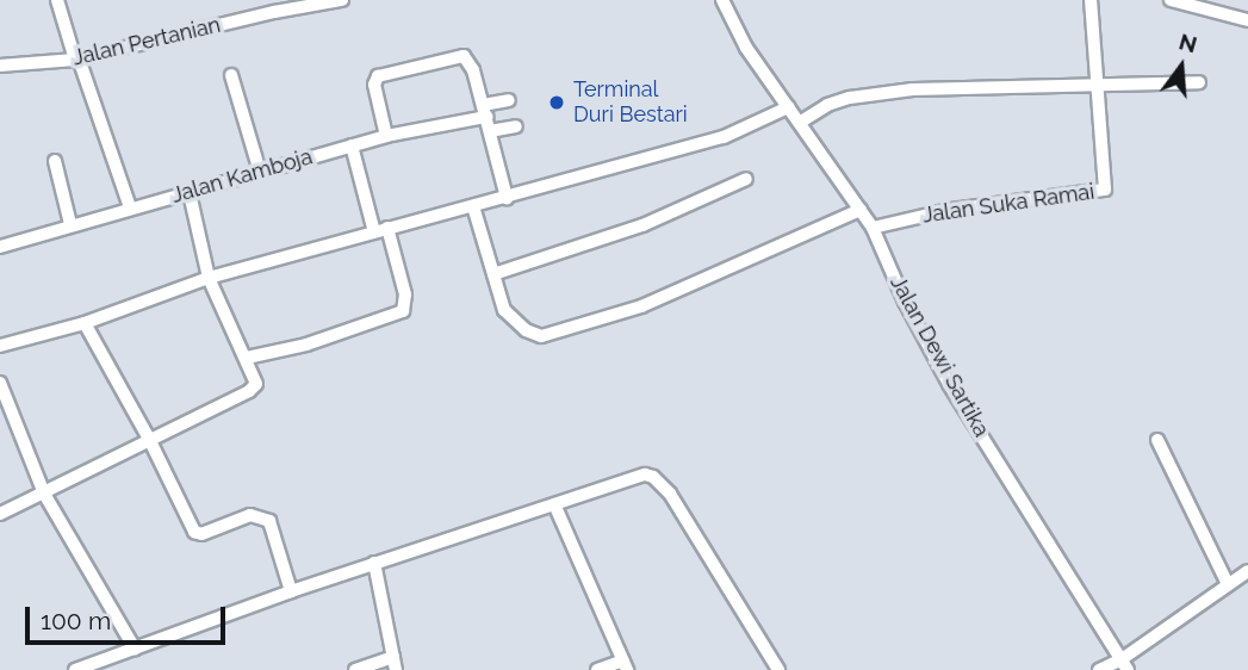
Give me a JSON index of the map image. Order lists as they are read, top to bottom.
{
  "streets": {
    "street": [
      "Jalan Pertanian",
      "Jalan Kamboja",
      "Jalan Suka Ramai",
      "Jalan Dewi Sartika"
    ]
  },
  "crossings": [
    ["Jalan Suka Ramai", "Jalan Dewi Sartika"]
  ],
  "places": ["Terminal Duri Bestari"],
  "scale_bar": "100 m",
  "north": "top"
}
